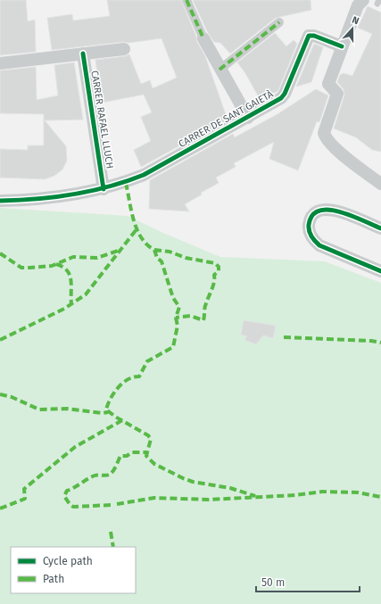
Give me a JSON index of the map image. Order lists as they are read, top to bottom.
{
  "streets": {
    "street": ["CARRER DE SANT GAIETÀ", "CARRER RAFAEL LLUCH"]
  },
  "crossings": [
    ["CARRER DE SANT GAIETÀ", "CARRER RAFAEL LLUCH"]
  ],
  "legend": ["Cycle path", "Path"],
  "scale_bar": "50 m",
  "north": "top"
}
